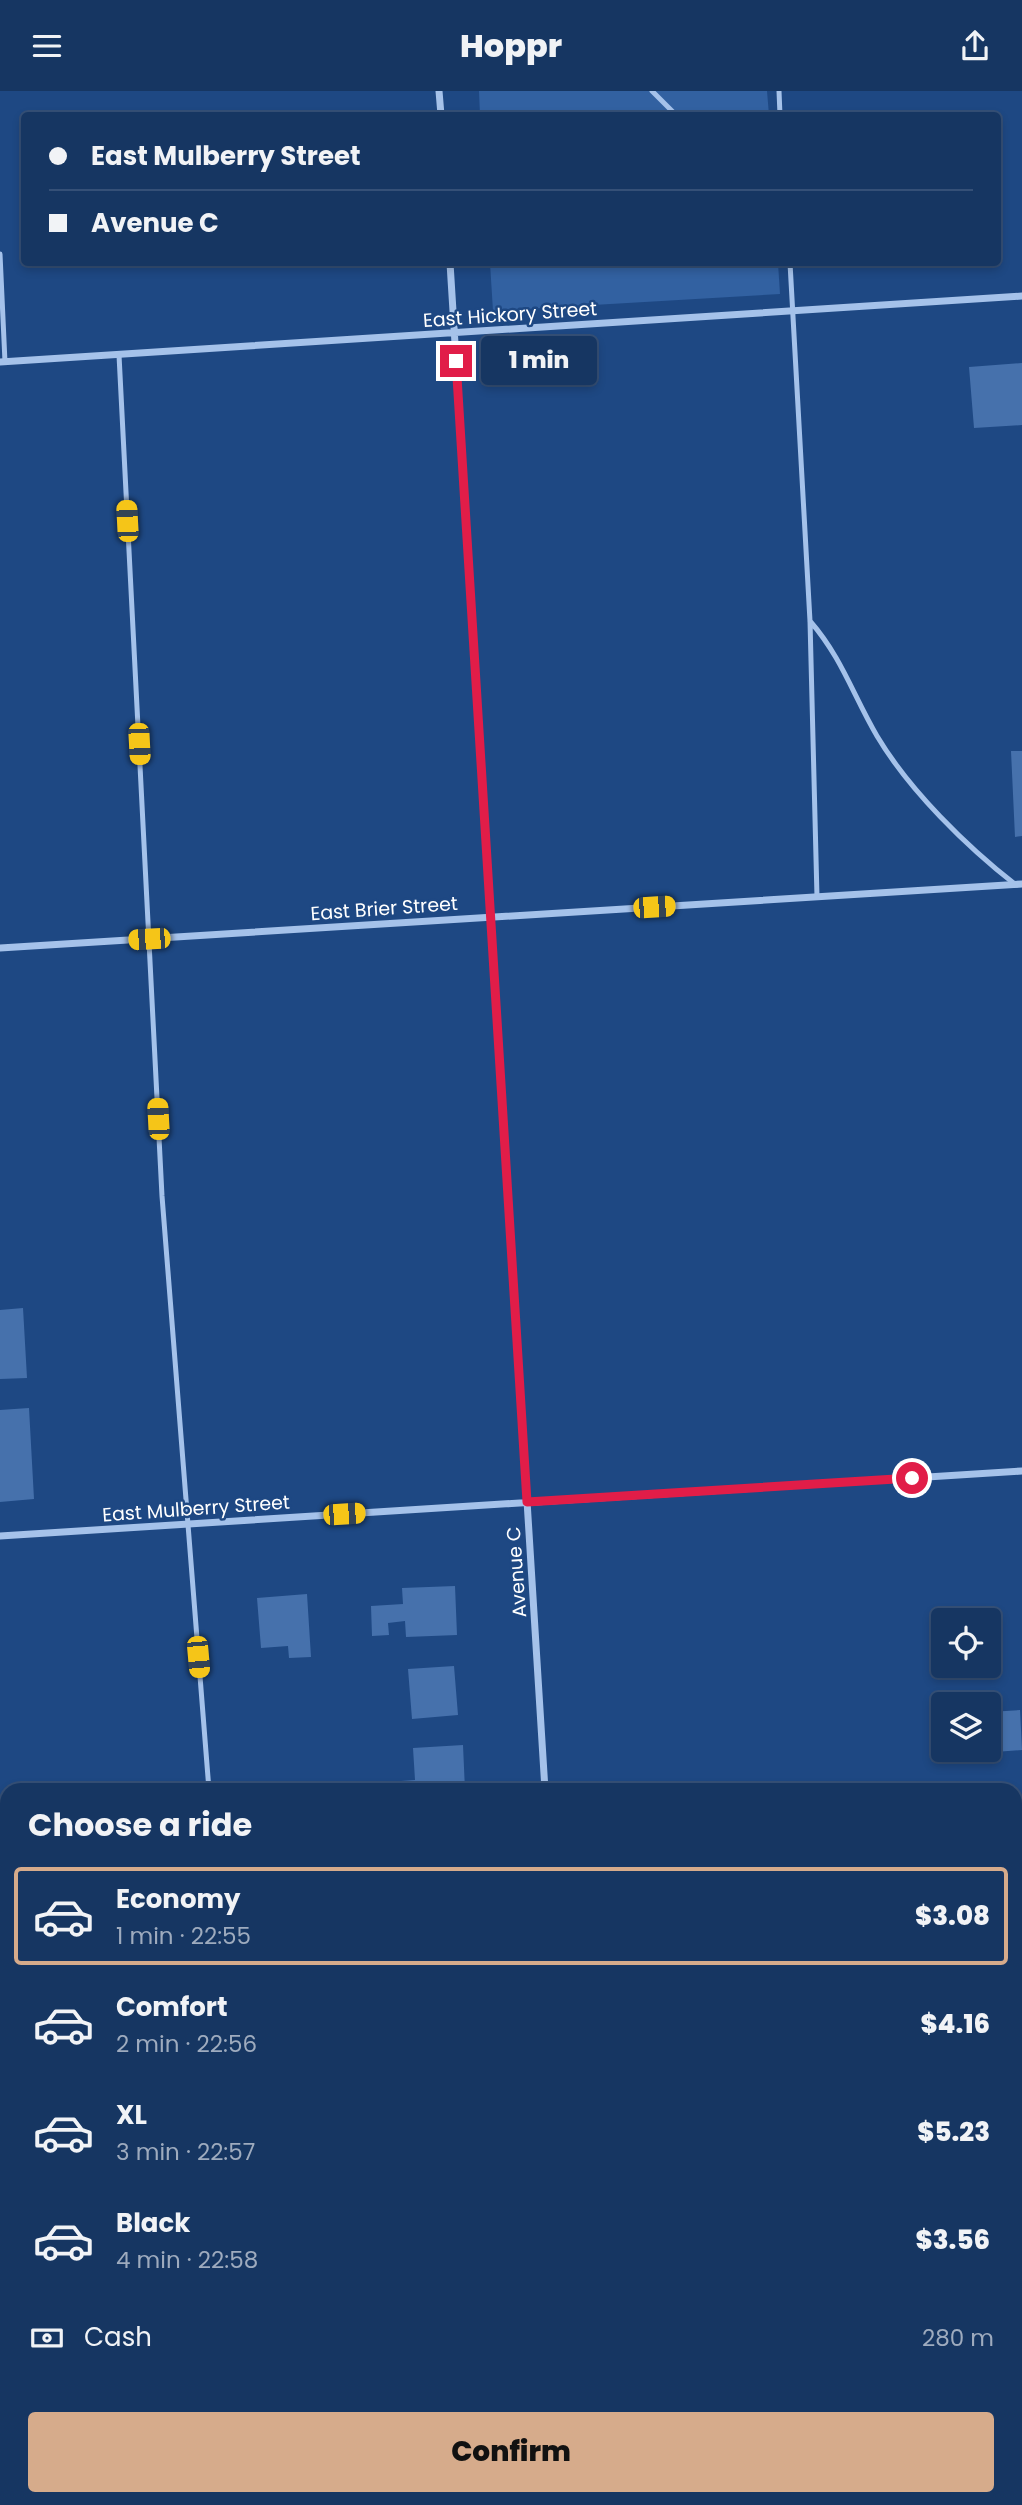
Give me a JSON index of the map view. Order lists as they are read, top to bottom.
{
  "streets": {
    "street": [
      "East Hickory Street",
      "East Brier Street",
      "East Mulberry Street",
      "Avenue C"
    ]
  },
  "crossings": [
    ["East Hickory Street", "Avenue C"],
    ["East Brier Street", "Avenue C"],
    ["East Mulberry Street", "Avenue C"]
  ],
  "page": {
    "header": "Hoppr",
    "banner": ["East Mulberry Street", "Avenue C"],
    "bubble": "1 min",
    "heading": "Choose a ride",
    "list": [
      {
        "name": "Economy",
        "note": "1 min · 22:55",
        "value": "$3.08"
      },
      {
        "name": "Comfort",
        "note": "2 min · 22:56",
        "value": "$4.16"
      },
      {
        "name": "XL",
        "note": "3 min · 22:57",
        "value": "$5.23"
      },
      {
        "name": "Black",
        "note": "4 min · 22:58",
        "value": "$3.56"
      }
    ],
    "pay": ["Cash", "280 m"],
    "buttons": "Confirm"
  }
}
